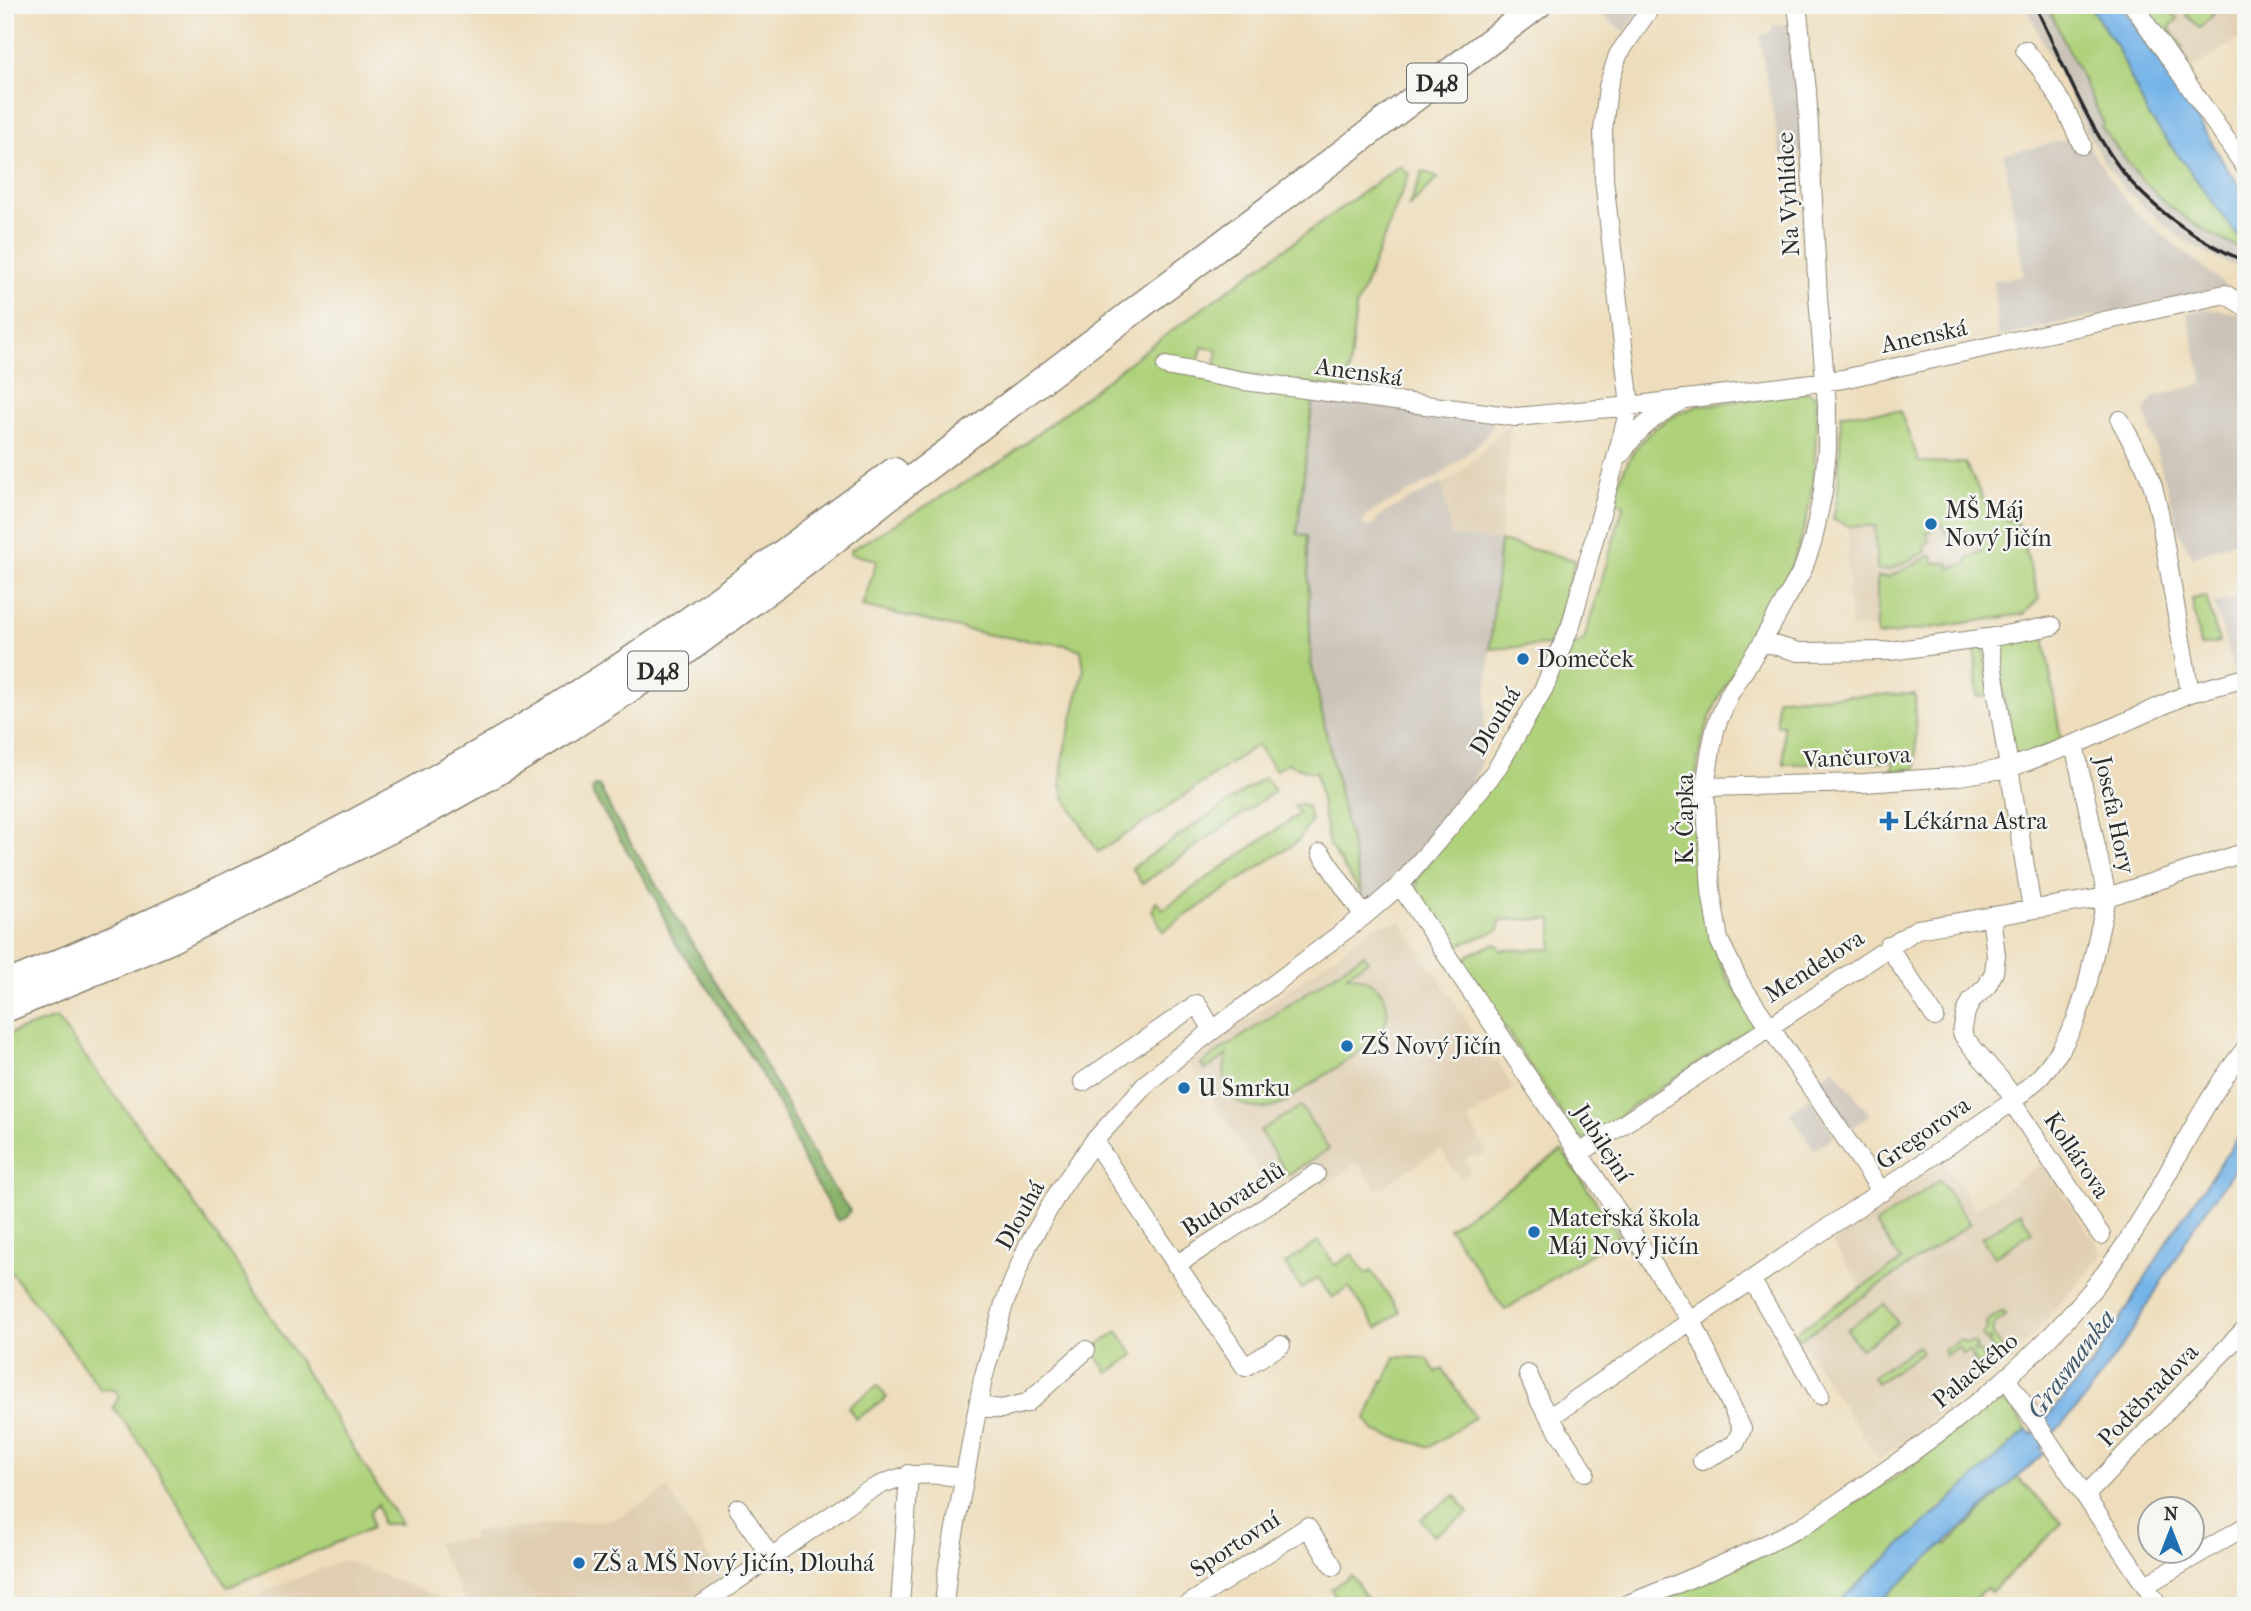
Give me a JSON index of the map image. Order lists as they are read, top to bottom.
{
  "streets": {
    "highway": ["D48"],
    "street": [
      "Na Vyhlídce",
      "Anenská",
      "Dlouhá",
      "Vančurova",
      "Josefa Hory",
      "K. Čapka",
      "Mendelova",
      "Gregorova",
      "Jubilejní",
      "Kollárova",
      "Budovatelů",
      "Palackého",
      "Poděbradova",
      "Sportovní"
    ]
  },
  "crossings": [
    ["Na Vyhlídce", "Anenská"],
    ["Na Vyhlídce", "K. Čapka"],
    ["Anenská", "Dlouhá"],
    ["Anenská", "K. Čapka"],
    ["Dlouhá", "Jubilejní"],
    ["Dlouhá", "Budovatelů"],
    ["Vančurova", "Josefa Hory"],
    ["Vančurova", "K. Čapka"],
    ["Josefa Hory", "Mendelova"],
    ["Josefa Hory", "Gregorova"],
    ["K. Čapka", "Mendelova"],
    ["K. Čapka", "Gregorova"],
    ["Mendelova", "Gregorova"],
    ["Mendelova", "Jubilejní"],
    ["Mendelova", "Kollárova"],
    ["Gregorova", "Jubilejní"],
    ["Gregorova", "Kollárova"]
  ],
  "water": ["Grasmanka"],
  "places": {
    "other": [
      "MŠ Máj Nový Jičín",
      "Domeček",
      "ZŠ Nový Jičín",
      "U Smrku",
      "Mateřská škola Máj Nový Jičín",
      "ZŠ a MŠ Nový Jičín, Dlouhá"
    ],
    "health": ["Lékárna Astra"]
  },
  "north": "top"
}
